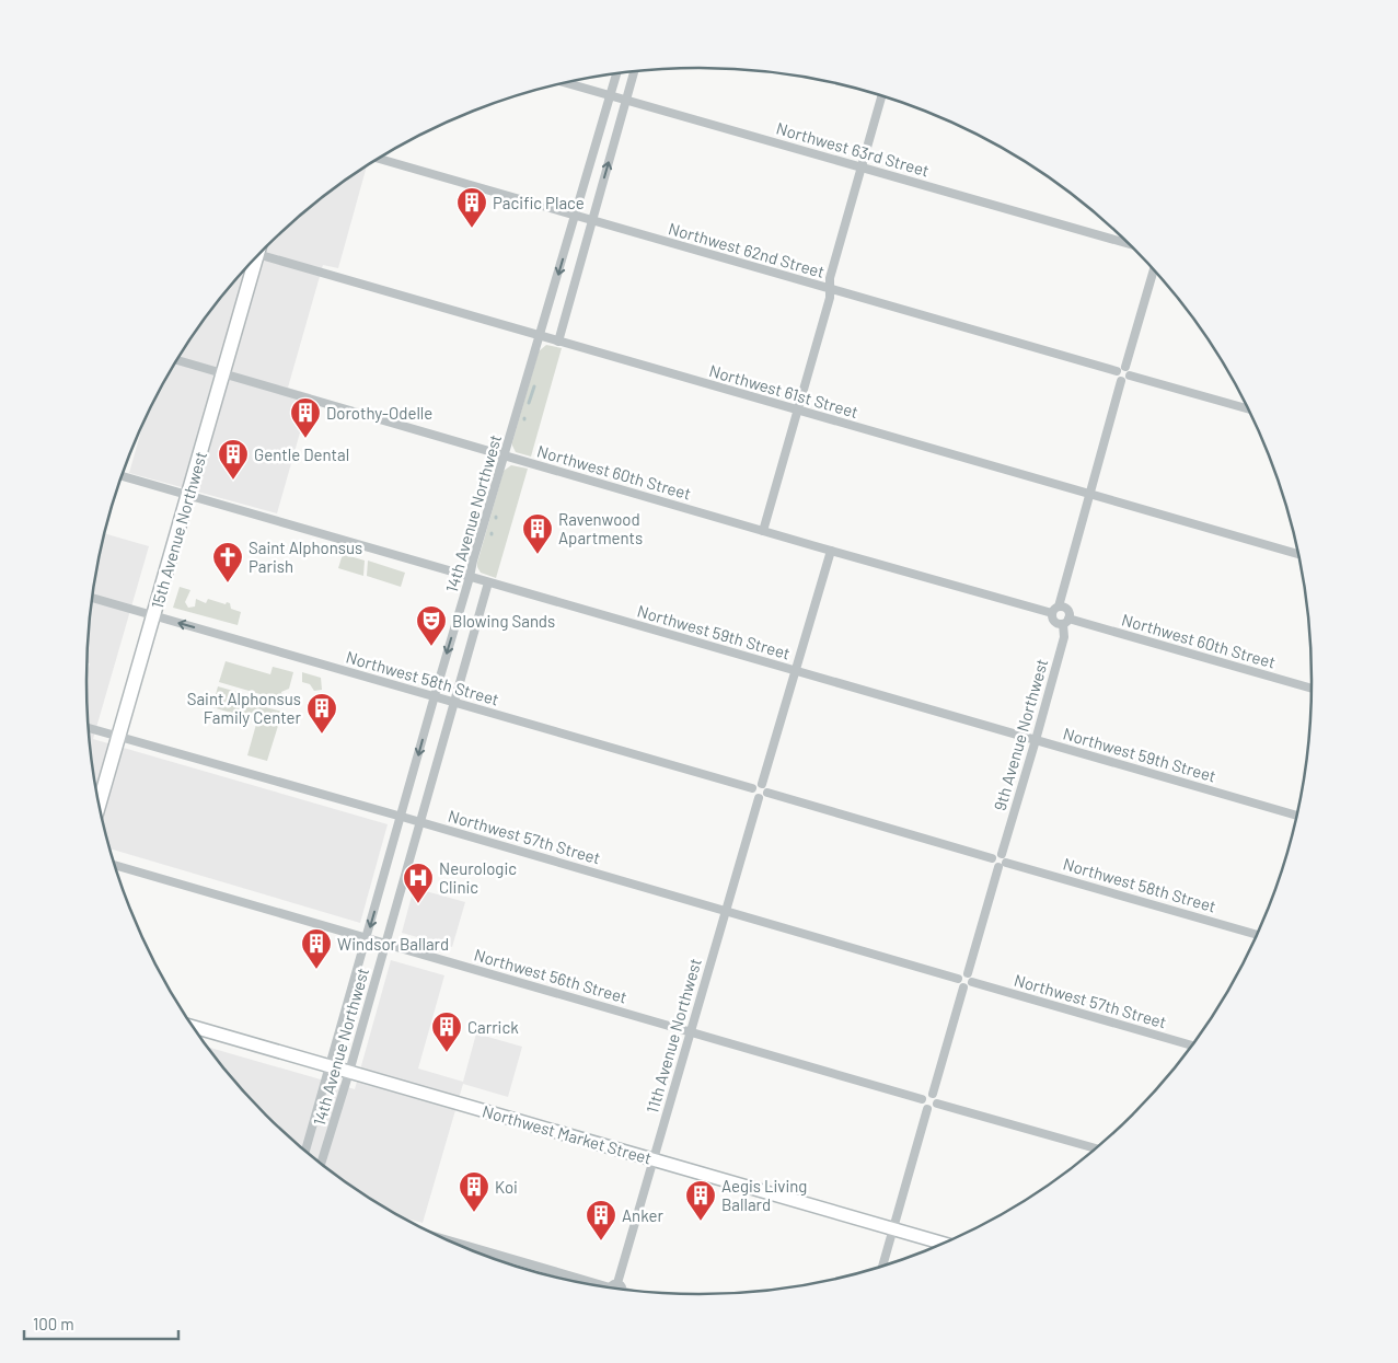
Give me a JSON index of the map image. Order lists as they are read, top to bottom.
{
  "streets": {
    "main road": ["15th Avenue Northwest", "Northwest Market Street"],
    "street": [
      "Northwest 63rd Street",
      "Northwest 62nd Street",
      "Northwest 61st Street",
      "Northwest 60th Street",
      "14th Avenue Northwest",
      "Northwest 59th Street",
      "Northwest 58th Street",
      "9th Avenue Northwest",
      "Northwest 57th Street",
      "Northwest 56th Street",
      "11th Avenue Northwest"
    ]
  },
  "crossings": [
    ["Northwest 63rd Street", "14th Avenue Northwest"],
    ["Northwest 62nd Street", "14th Avenue Northwest"],
    ["Northwest 61st Street", "14th Avenue Northwest"],
    ["Northwest 60th Street", "14th Avenue Northwest"],
    ["Northwest 60th Street", "15th Avenue Northwest"],
    ["Northwest 60th Street", "9th Avenue Northwest"],
    ["14th Avenue Northwest", "Northwest 59th Street"],
    ["14th Avenue Northwest", "Northwest 58th Street"],
    ["14th Avenue Northwest", "Northwest 57th Street"],
    ["14th Avenue Northwest", "Northwest 56th Street"],
    ["14th Avenue Northwest", "Northwest Market Street"],
    ["15th Avenue Northwest", "Northwest 59th Street"],
    ["15th Avenue Northwest", "Northwest 58th Street"],
    ["15th Avenue Northwest", "Northwest 57th Street"],
    ["Northwest 59th Street", "9th Avenue Northwest"],
    ["Northwest 58th Street", "9th Avenue Northwest"],
    ["Northwest 58th Street", "11th Avenue Northwest"],
    ["Northwest 57th Street", "11th Avenue Northwest"],
    ["Northwest 56th Street", "11th Avenue Northwest"],
    ["11th Avenue Northwest", "Northwest Market Street"]
  ],
  "places": {
    "building": [
      "Pacific Place",
      "Dorothy-Odelle",
      "Gentle Dental",
      "Ravenwood Apartments",
      "Saint Alphonsus Family Center",
      "Windsor Ballard",
      "Carrick",
      "Koi",
      "Aegis Living Ballard",
      "Anker"
    ],
    "church": ["Saint Alphonsus Parish"],
    "theatre": ["Blowing Sands"],
    "hospital": ["Neurologic Clinic"]
  },
  "scale_bar": "100 m"
}
